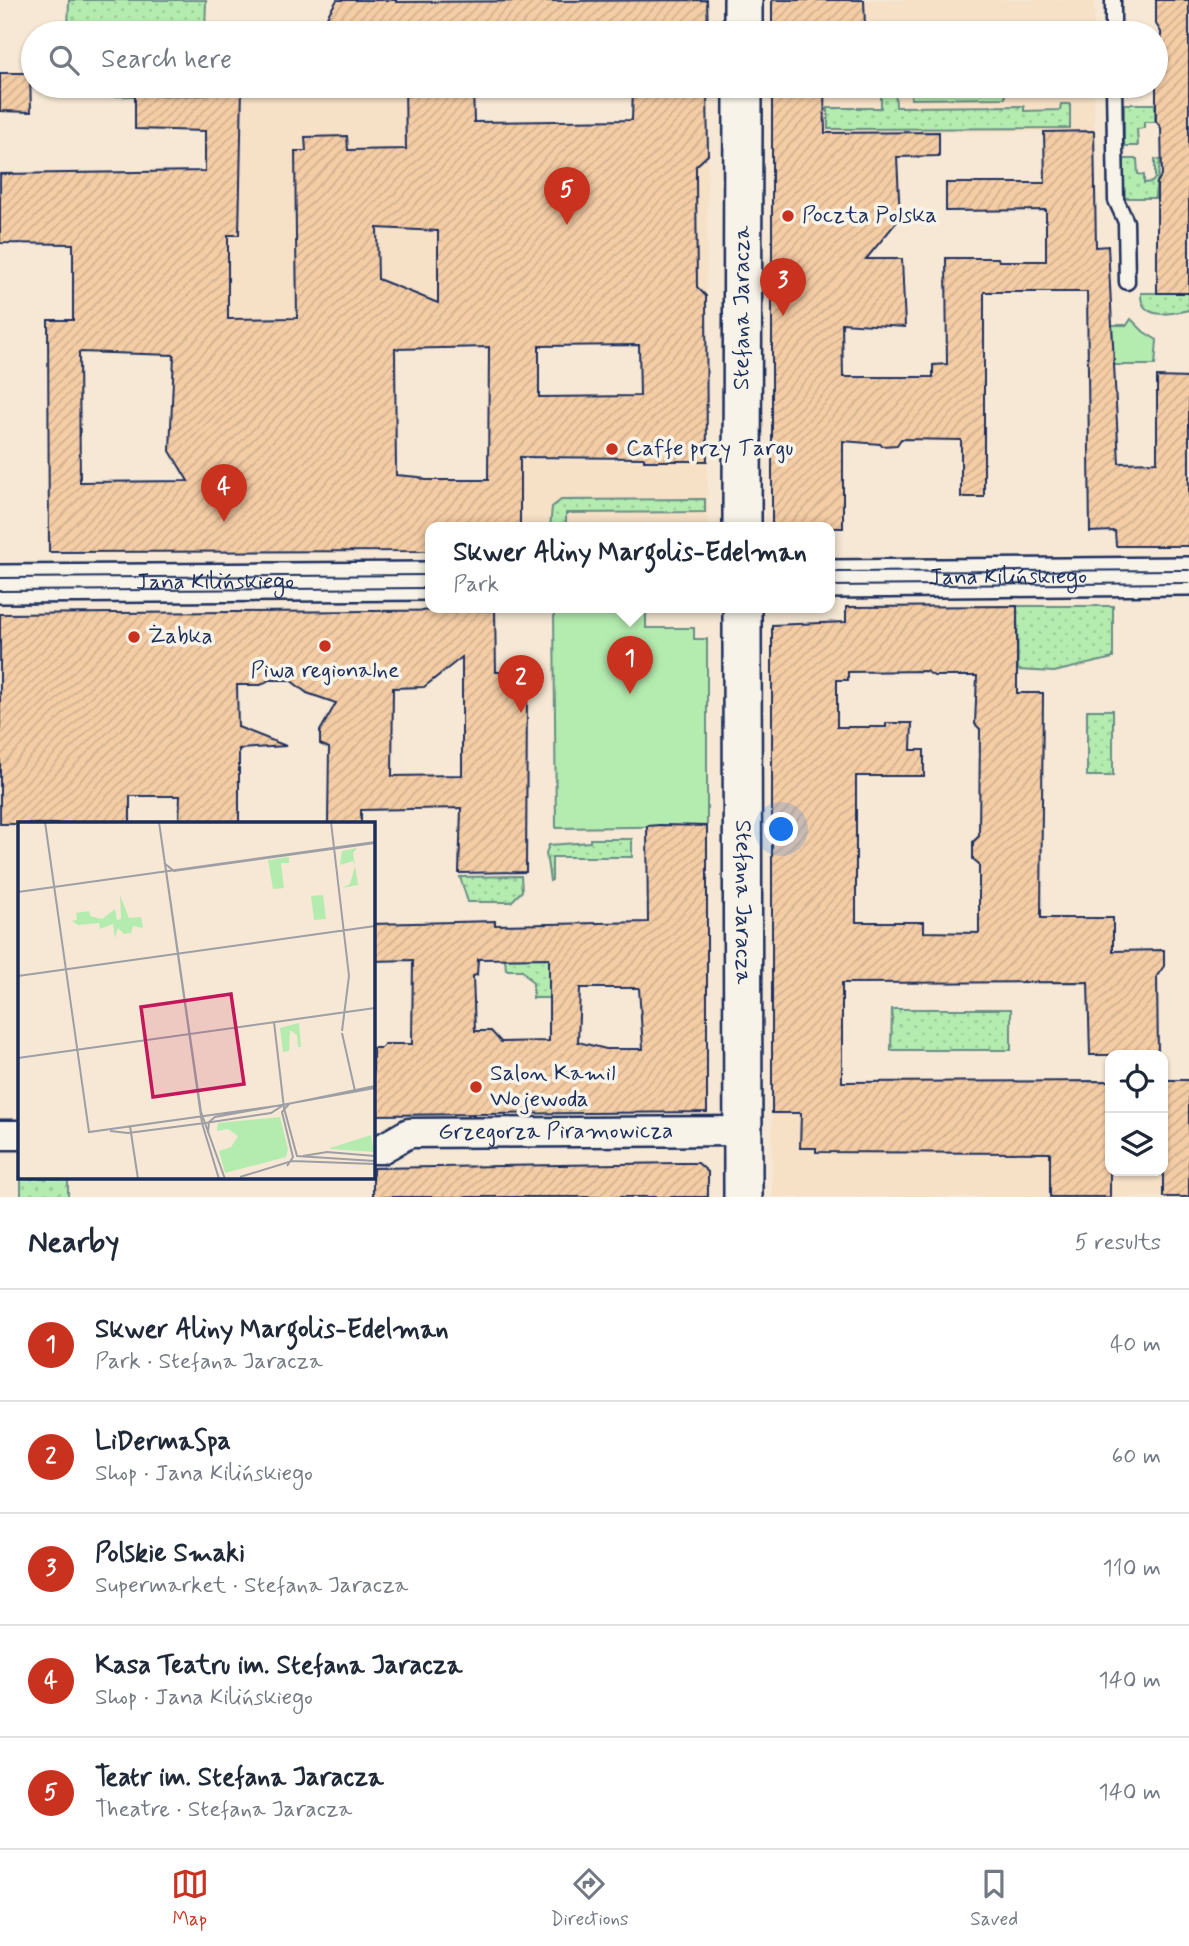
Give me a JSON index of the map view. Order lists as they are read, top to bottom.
{
  "streets": {
    "street": ["Stefana Jaracza", "Jana Kilińskiego", "Grzegorza Piramowicza"]
  },
  "crossings": [
    ["Stefana Jaracza", "Grzegorza Piramowicza"]
  ],
  "places": [
    "Poczta Polska",
    "Caffe przy Targu",
    "Żabka",
    "Piwa regionalne",
    "Salon Kamil Wojewoda"
  ],
  "page": {
    "search": "Search here",
    "pins": [
      "5",
      "3",
      "4",
      "1",
      "2"
    ],
    "popup": ["Skwer Aliny Margolis-Edelman", "Park"],
    "heading": ["Nearby", "5 results"],
    "list": [
      {
        "mark": "1",
        "name": "Skwer Aliny Margolis-Edelman",
        "note": "Park · Stefana Jaracza",
        "value": "40 m"
      },
      {
        "mark": "2",
        "name": "LiDermaSpa",
        "note": "Shop · Jana Kilińskiego",
        "value": "60 m"
      },
      {
        "mark": "3",
        "name": "Polskie Smaki",
        "note": "Supermarket · Stefana Jaracza",
        "value": "110 m"
      },
      {
        "mark": "4",
        "name": "Kasa Teatru im. Stefana Jaracza",
        "note": "Shop · Jana Kilińskiego",
        "value": "140 m"
      },
      {
        "mark": "5",
        "name": "Teatr im. Stefana Jaracza",
        "note": "Theatre · Stefana Jaracza",
        "value": "140 m"
      }
    ],
    "nav": ["Map", "Directions", "Saved"]
  }
}
